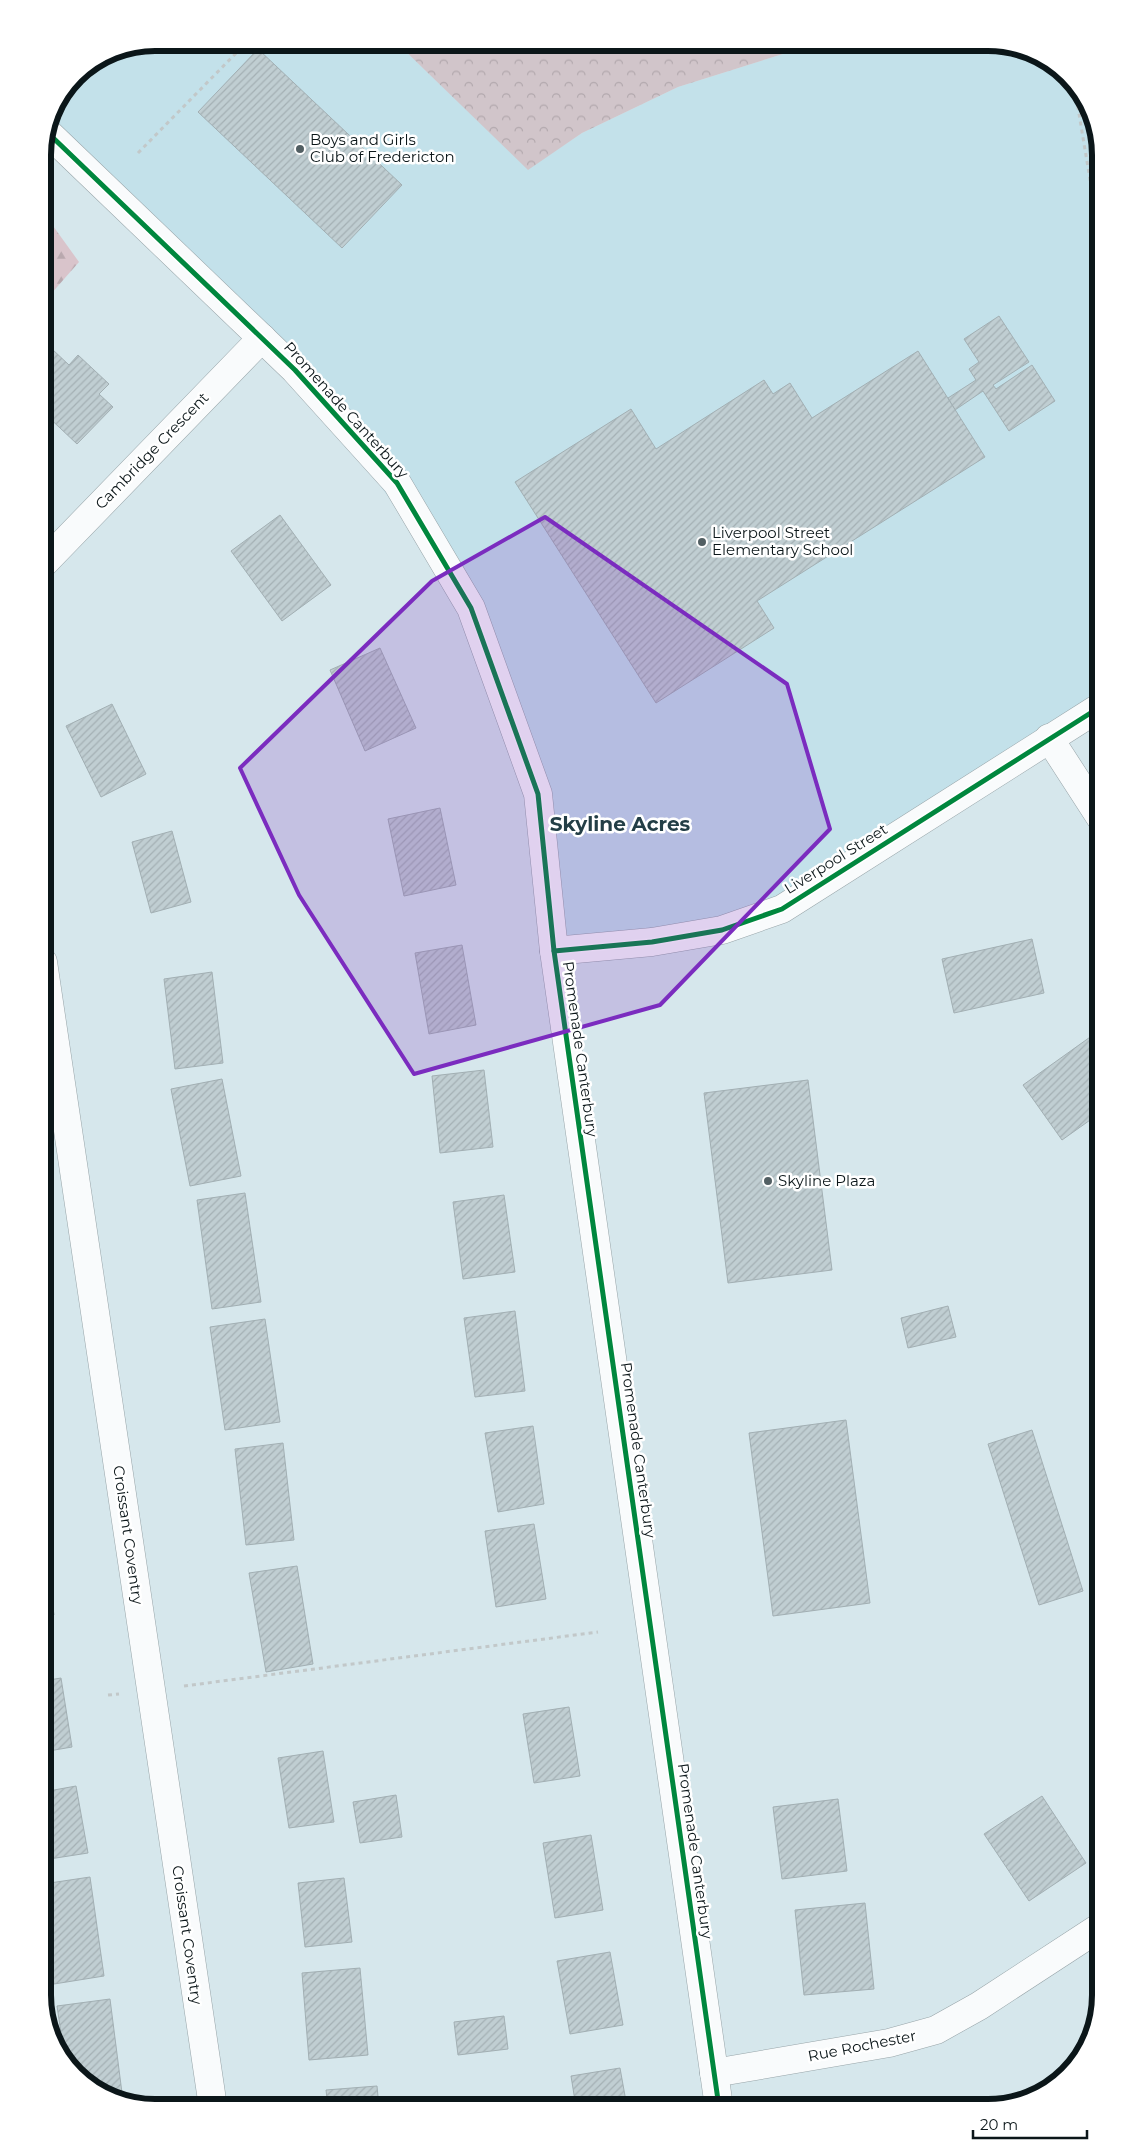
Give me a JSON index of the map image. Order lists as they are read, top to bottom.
{
  "streets": {
    "street": [
      "Promenade Canterbury",
      "Cambridge Crescent",
      "Liverpool Street",
      "Croissant Coventry",
      "Rue Rochester"
    ]
  },
  "crossings": [
    ["Promenade Canterbury", "Cambridge Crescent"],
    ["Promenade Canterbury", "Liverpool Street"],
    ["Promenade Canterbury", "Rue Rochester"]
  ],
  "districts": ["Skyline Acres"],
  "places": ["Boys and Girls Club of Fredericton", "Liverpool Street Elementary School", "Skyline Plaza"],
  "scale_bar": "20 m"
}
